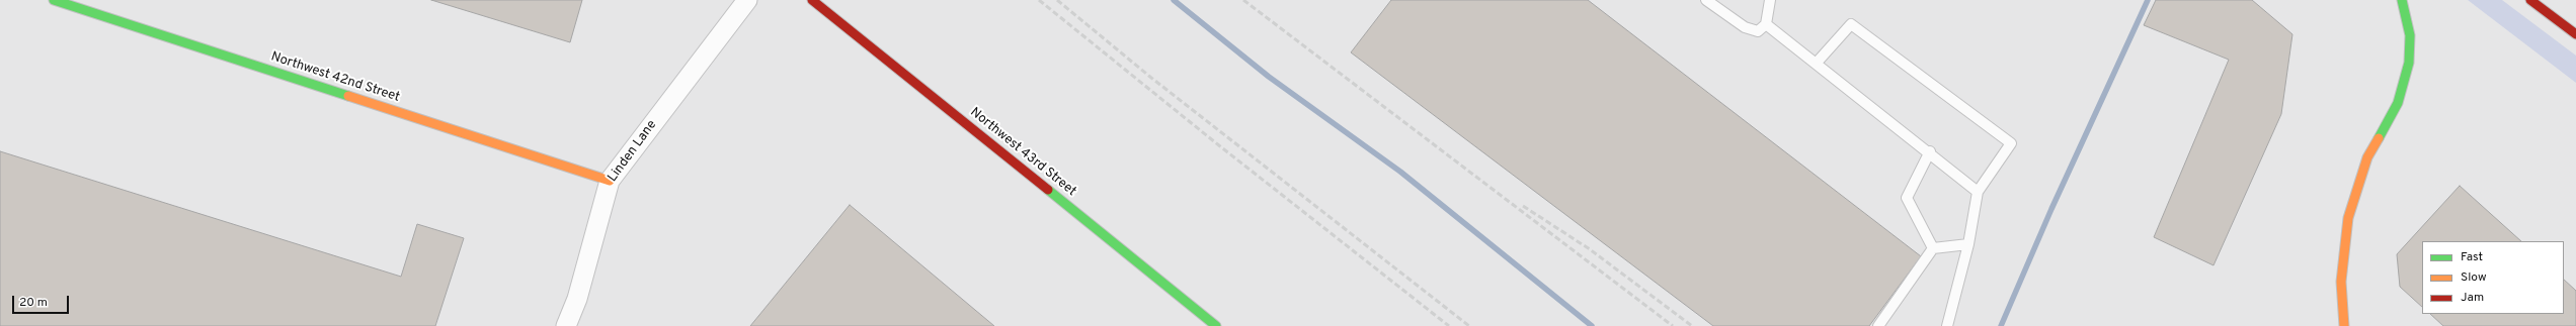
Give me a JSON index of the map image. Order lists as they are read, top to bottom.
{
  "streets": {
    "main road": ["Northwest 42nd Street", "Northwest 43rd Street"],
    "street": ["Linden Lane"]
  },
  "crossings": [
    ["Northwest 42nd Street", "Linden Lane"]
  ],
  "legend": ["Fast", "Slow", "Jam"],
  "scale_bar": "20 m"
}
